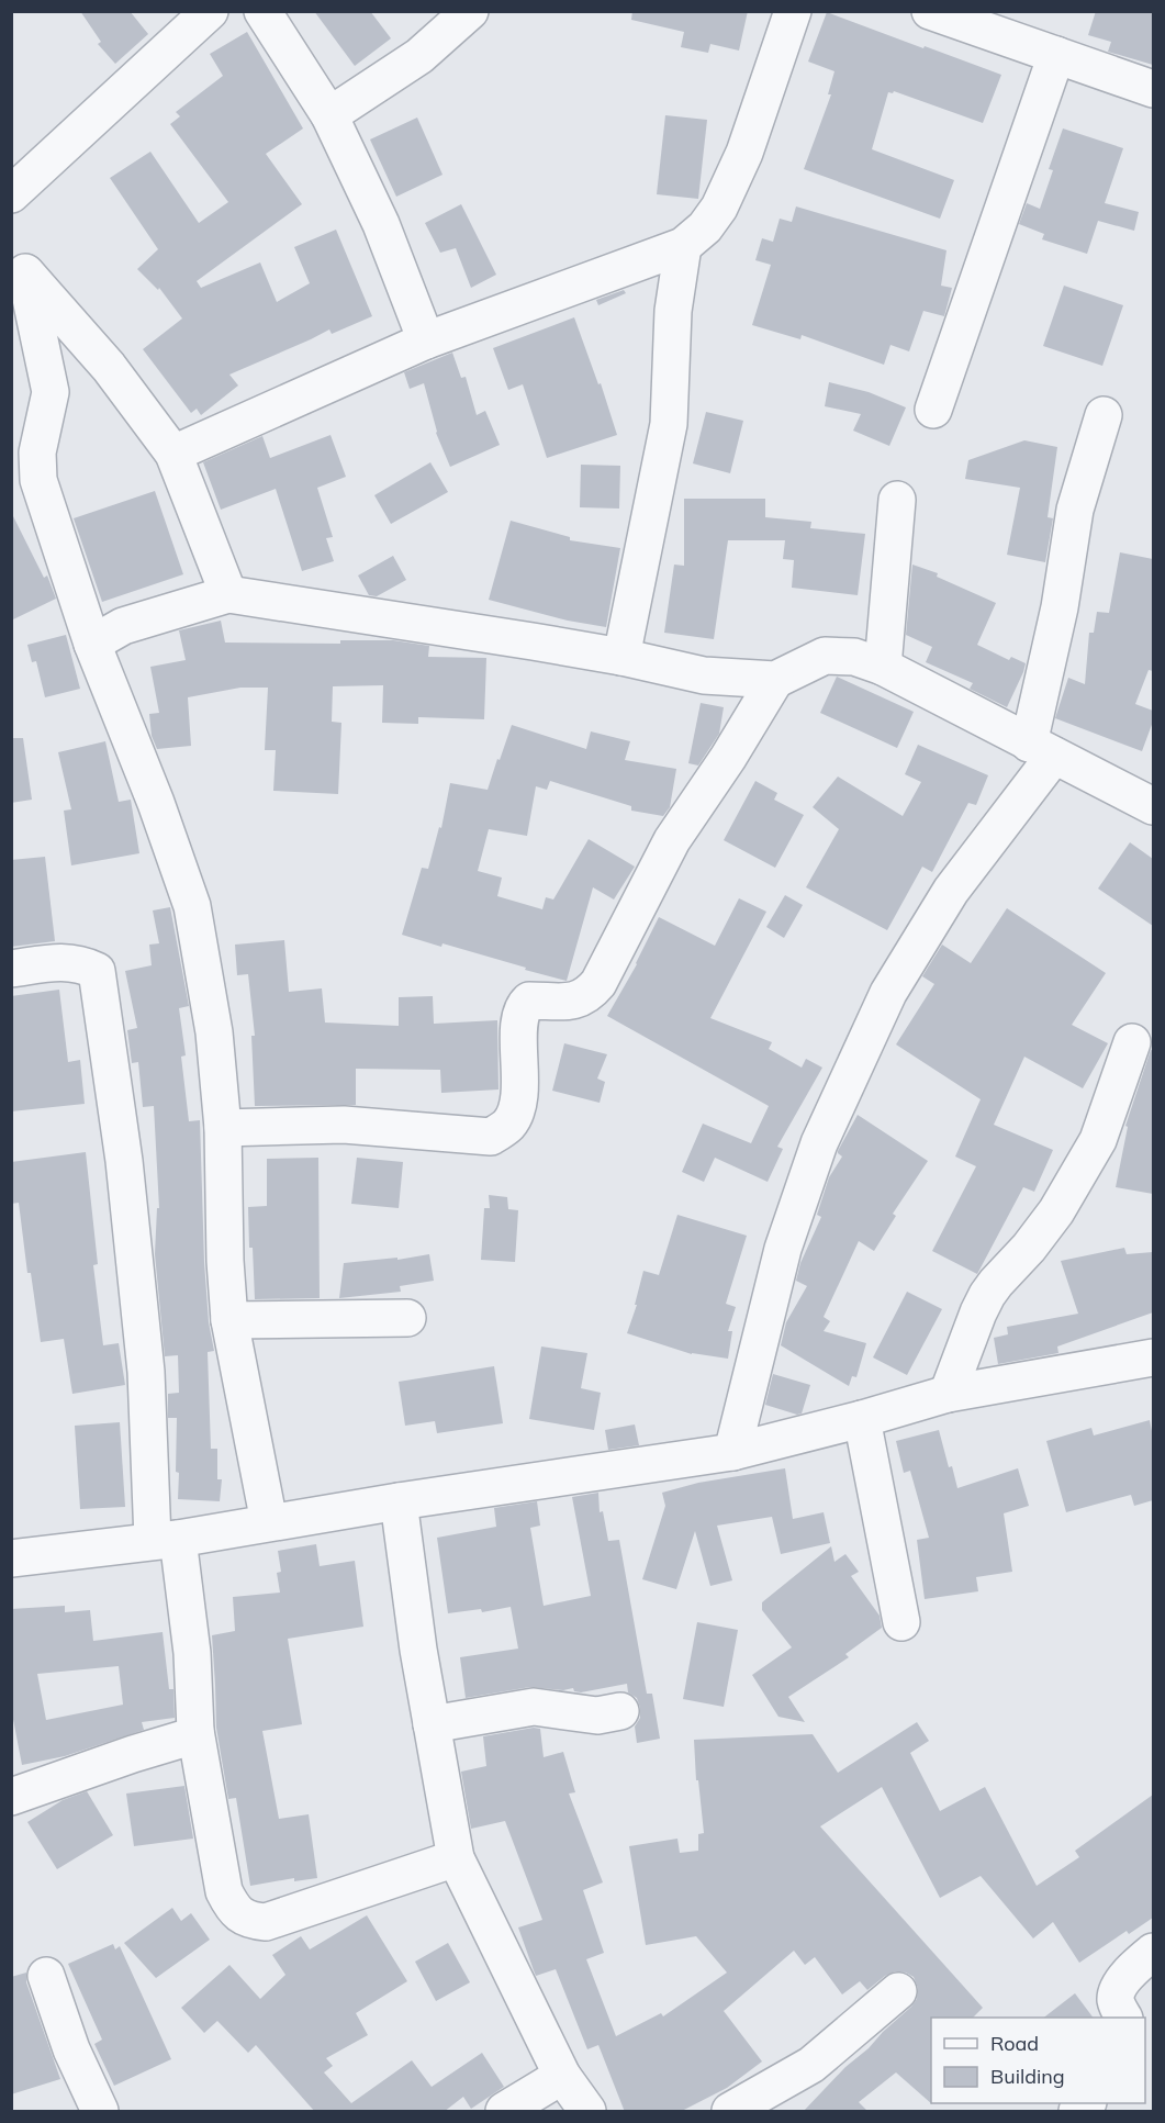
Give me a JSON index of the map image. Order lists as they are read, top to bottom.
{
  "legend": ["Road", "Building"]
}
